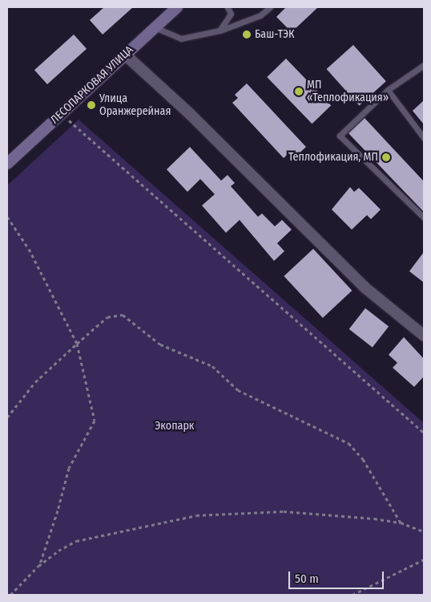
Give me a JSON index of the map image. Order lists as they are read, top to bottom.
{
  "streets": {
    "main road": ["ЛЕСОПАРКОВАЯ УЛИЦА"]
  },
  "parks": ["Экопарк"],
  "places": [
    "Баш-ТЭК",
    "МП «Теплофикация»",
    "Улица Оранжерейная",
    "Теплофикация, МП"
  ],
  "scale_bar": "50 m"
}
